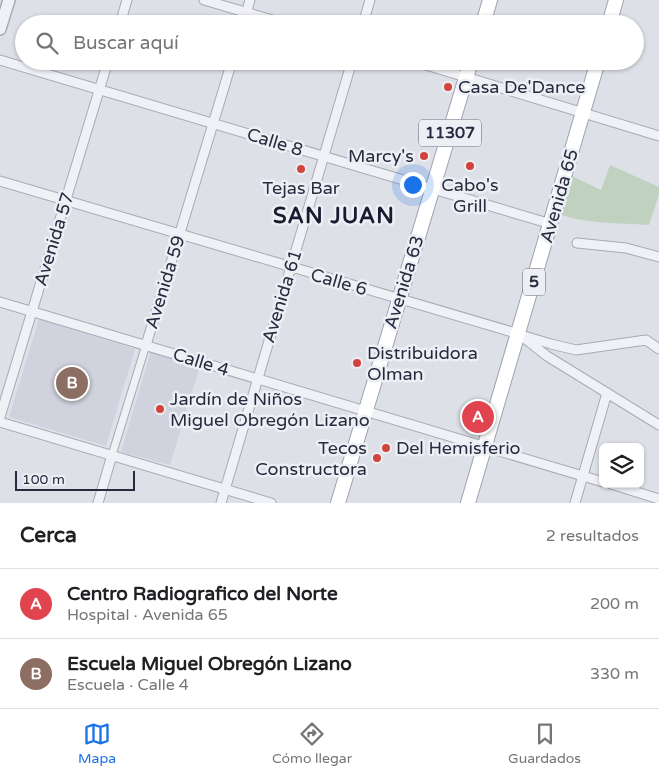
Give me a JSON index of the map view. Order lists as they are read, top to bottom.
{
  "streets": {
    "main road": [
      "11307",
      "Avenida 65",
      "Avenida 63",
      "5"
    ],
    "street": [
      "Calle 8",
      "Avenida 57",
      "Avenida 59",
      "Calle 6",
      "Avenida 61",
      "Calle 4"
    ]
  },
  "crossings": [
    ["Calle 8", "Avenida 65"],
    ["Calle 8", "Avenida 57"],
    ["Calle 8", "Avenida 59"],
    ["Calle 8", "Avenida 63"],
    ["Calle 8", "Avenida 61"],
    ["Avenida 65", "Calle 6"],
    ["Avenida 65", "Calle 4"],
    ["Avenida 57", "Calle 6"],
    ["Avenida 57", "Calle 4"],
    ["Avenida 59", "Calle 6"],
    ["Avenida 59", "Calle 4"],
    ["Calle 6", "Avenida 63"],
    ["Calle 6", "Avenida 61"],
    ["Avenida 63", "Calle 4"],
    ["Avenida 61", "Calle 4"]
  ],
  "districts": ["SAN JUAN"],
  "places": [
    "Casa De'Dance",
    "Marcy's",
    "Cabo's Grill",
    "Tejas Bar",
    "Distribuidora Olman",
    "Jardín de Niños Miguel Obregón Lizano",
    "Del Hemisferio",
    "Tecos Constructora"
  ],
  "scale_bar": "100 m",
  "page": {
    "search": "Buscar aquí",
    "pins": ["B", "A"],
    "scale": "100 m",
    "heading": ["Cerca", "2 resultados"],
    "list": [
      {
        "mark": "A",
        "name": "Centro Radiografico del Norte",
        "note": "Hospital · Avenida 65",
        "value": "200 m"
      },
      {
        "mark": "B",
        "name": "Escuela Miguel Obregón Lizano",
        "note": "Escuela · Calle 4",
        "value": "330 m"
      }
    ],
    "nav": ["Mapa", "Cómo llegar", "Guardados"]
  }
}
